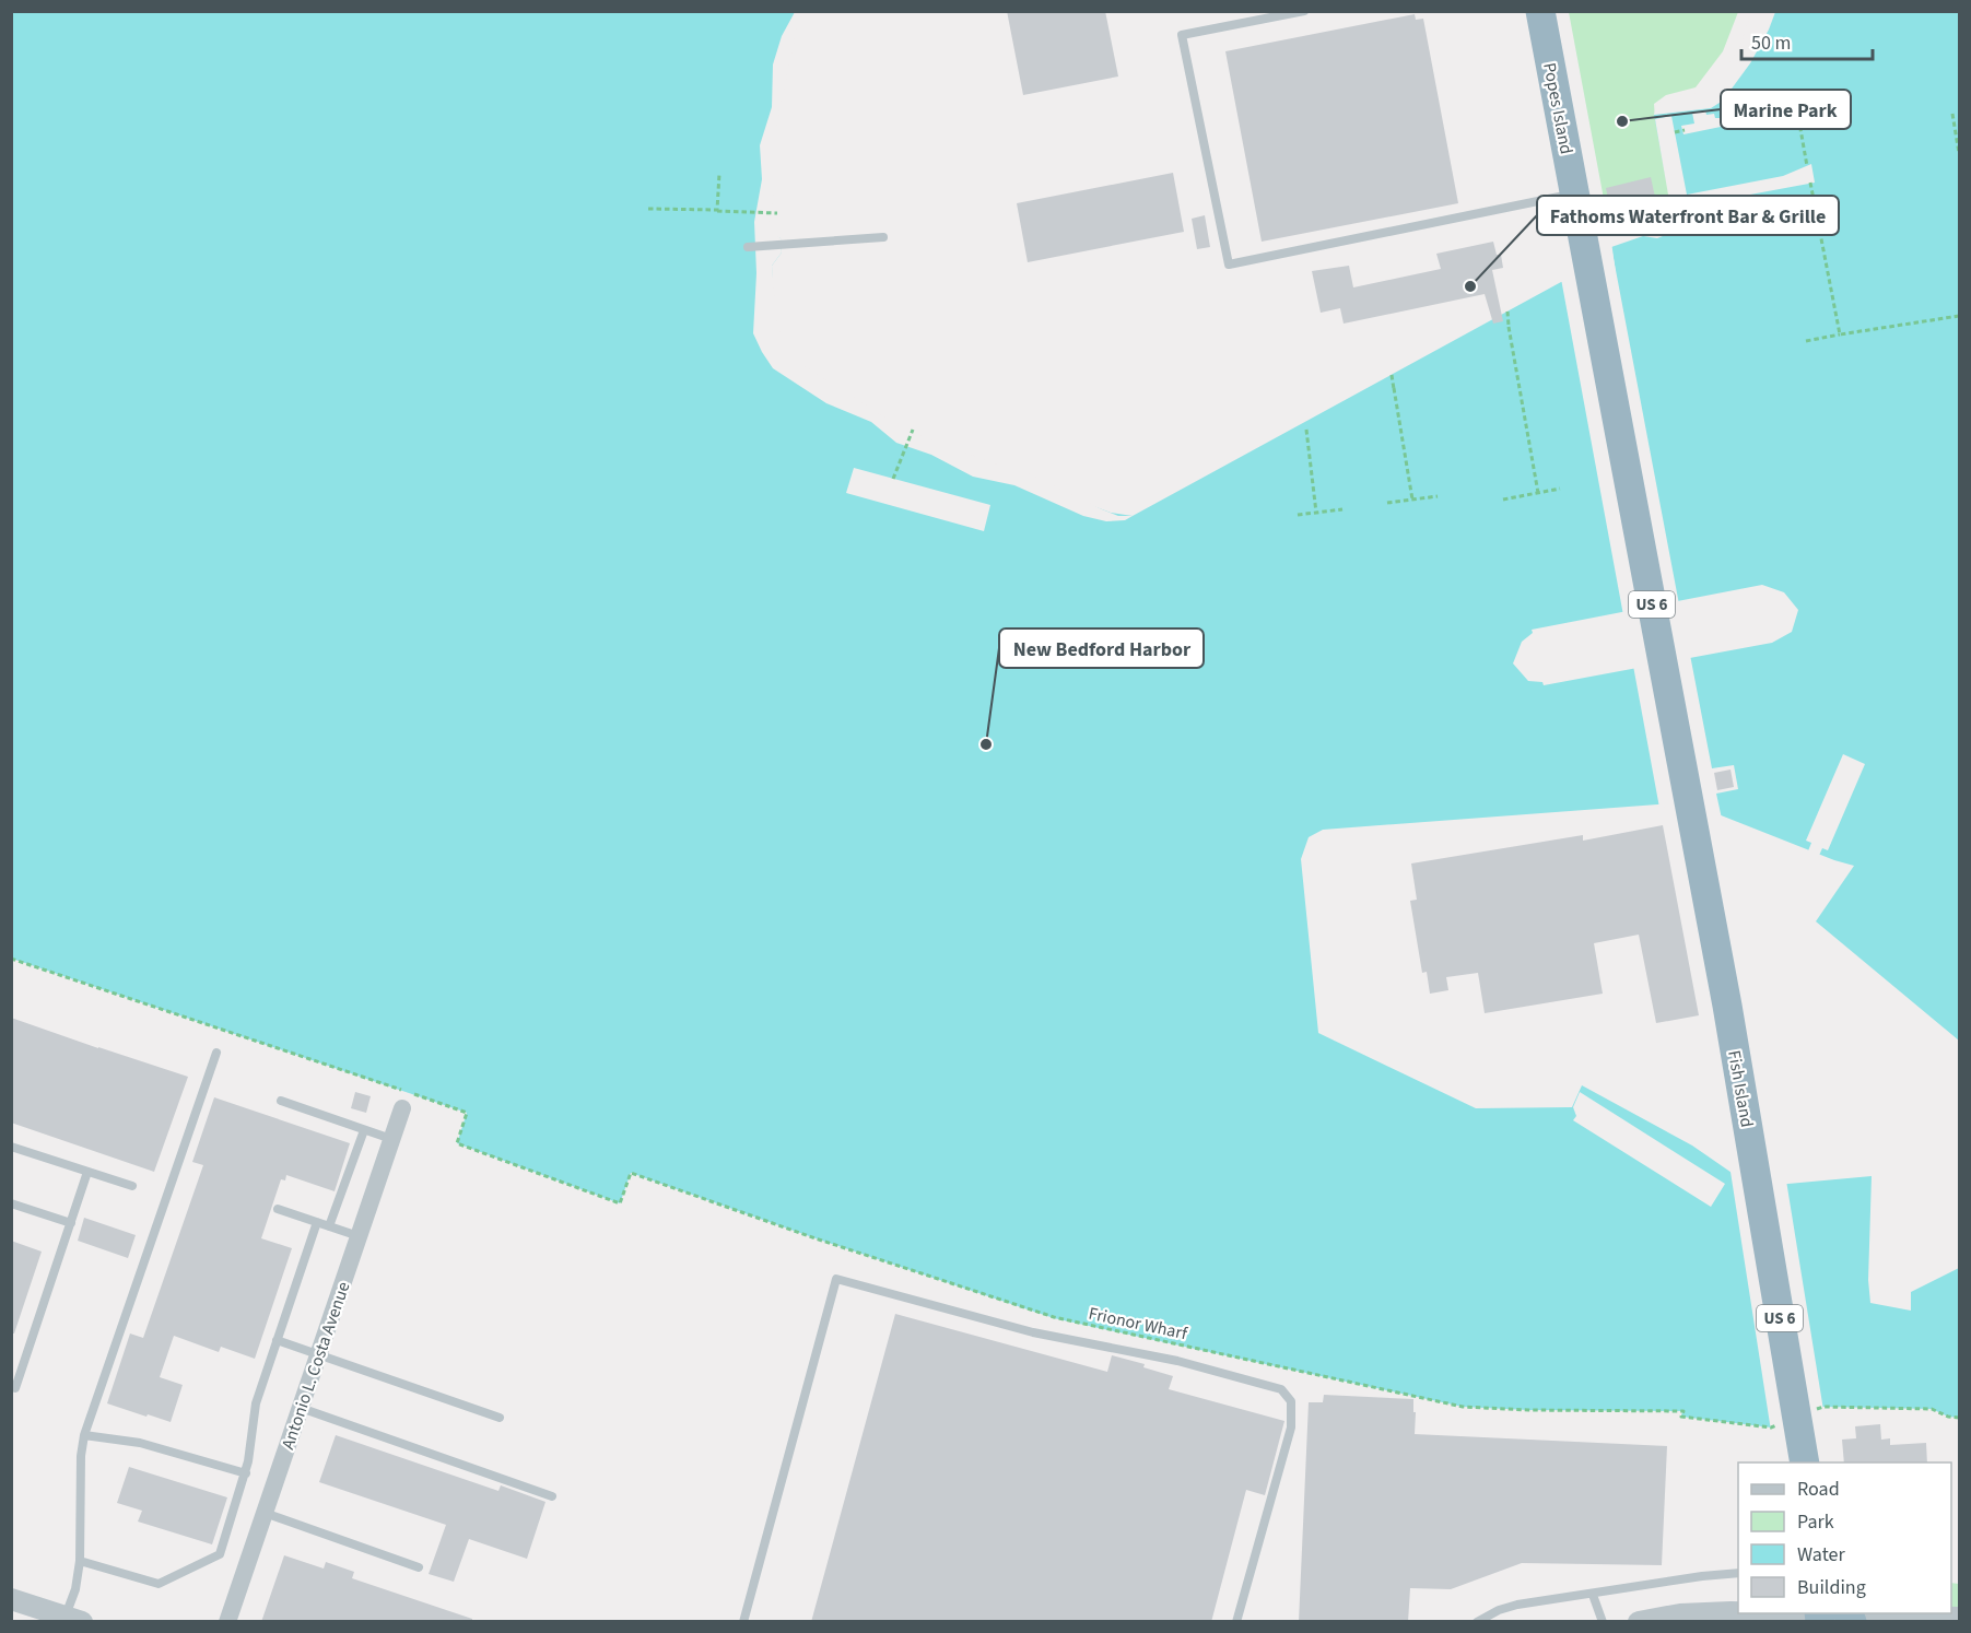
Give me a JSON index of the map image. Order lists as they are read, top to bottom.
{
  "streets": {
    "highway": ["Popes Island", "US 6", "Fish Island"],
    "street": ["Antonio L. Costa Avenue"],
    "path": ["Frionor Wharf"]
  },
  "crossings": [
    ["Popes Island", "Fish Island"]
  ],
  "places": ["Marine Park", "Fathoms Waterfront Bar & Grille", "New Bedford Harbor"],
  "legend": [
    "Road",
    "Park",
    "Water",
    "Building"
  ],
  "scale_bar": "50 m"
}
